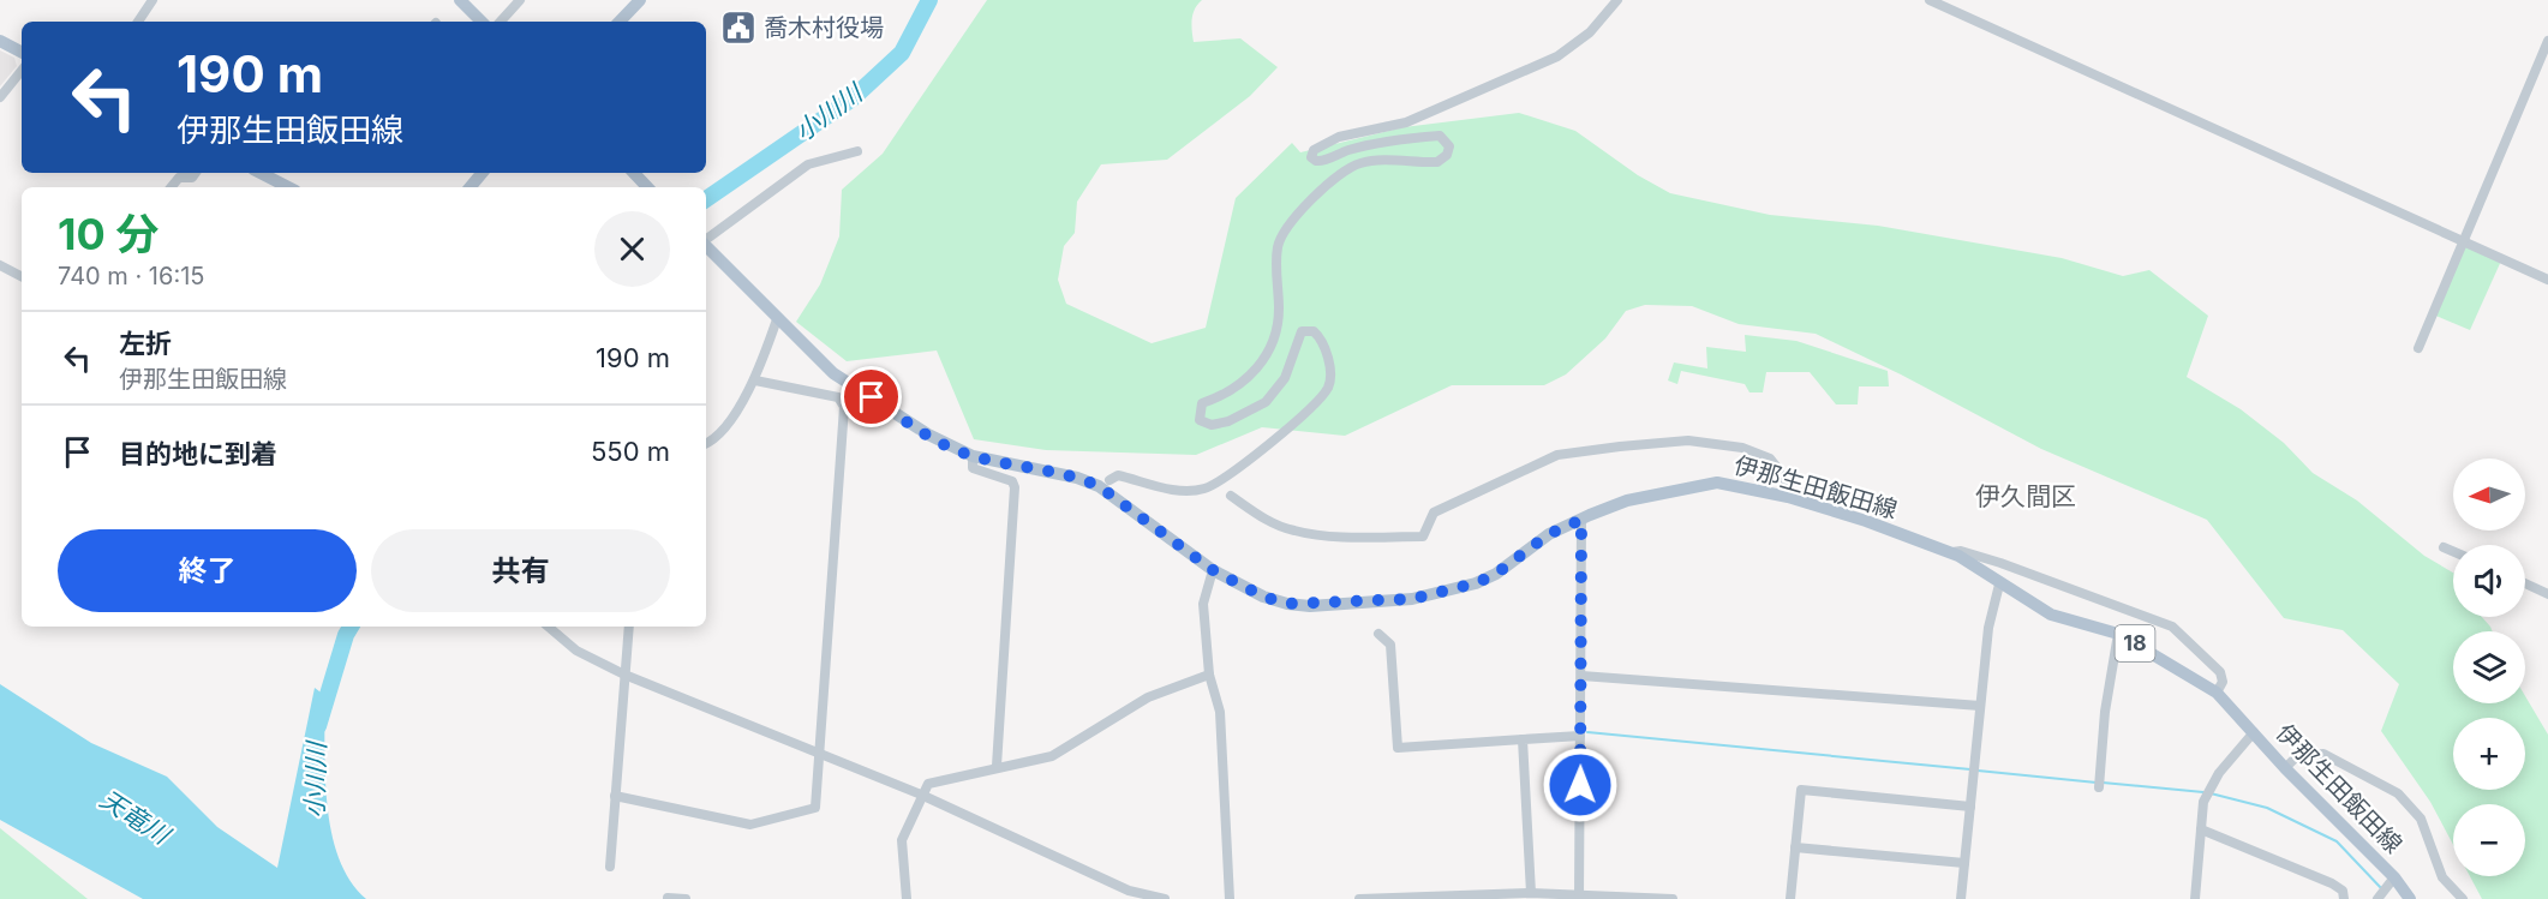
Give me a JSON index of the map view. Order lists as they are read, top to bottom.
{
  "streets": {
    "main road": ["伊那生田飯田線", "18"]
  },
  "districts": ["伊久間区"],
  "water": ["小川川", "天竜川"],
  "places": {
    "public building": ["喬木村役場"]
  },
  "north": "left",
  "page": {
    "turn": ["190 m", "伊那生田飯田線"],
    "heading": ["10 分", "740 m · 16:15"],
    "list": [
      {
        "name": "左折",
        "note": "伊那生田飯田線",
        "value": "190 m"
      },
      {
        "name": "目的地に到着",
        "value": "550 m"
      }
    ],
    "map_buttons": ["+", "−"],
    "buttons": ["終了", "共有"]
  }
}
